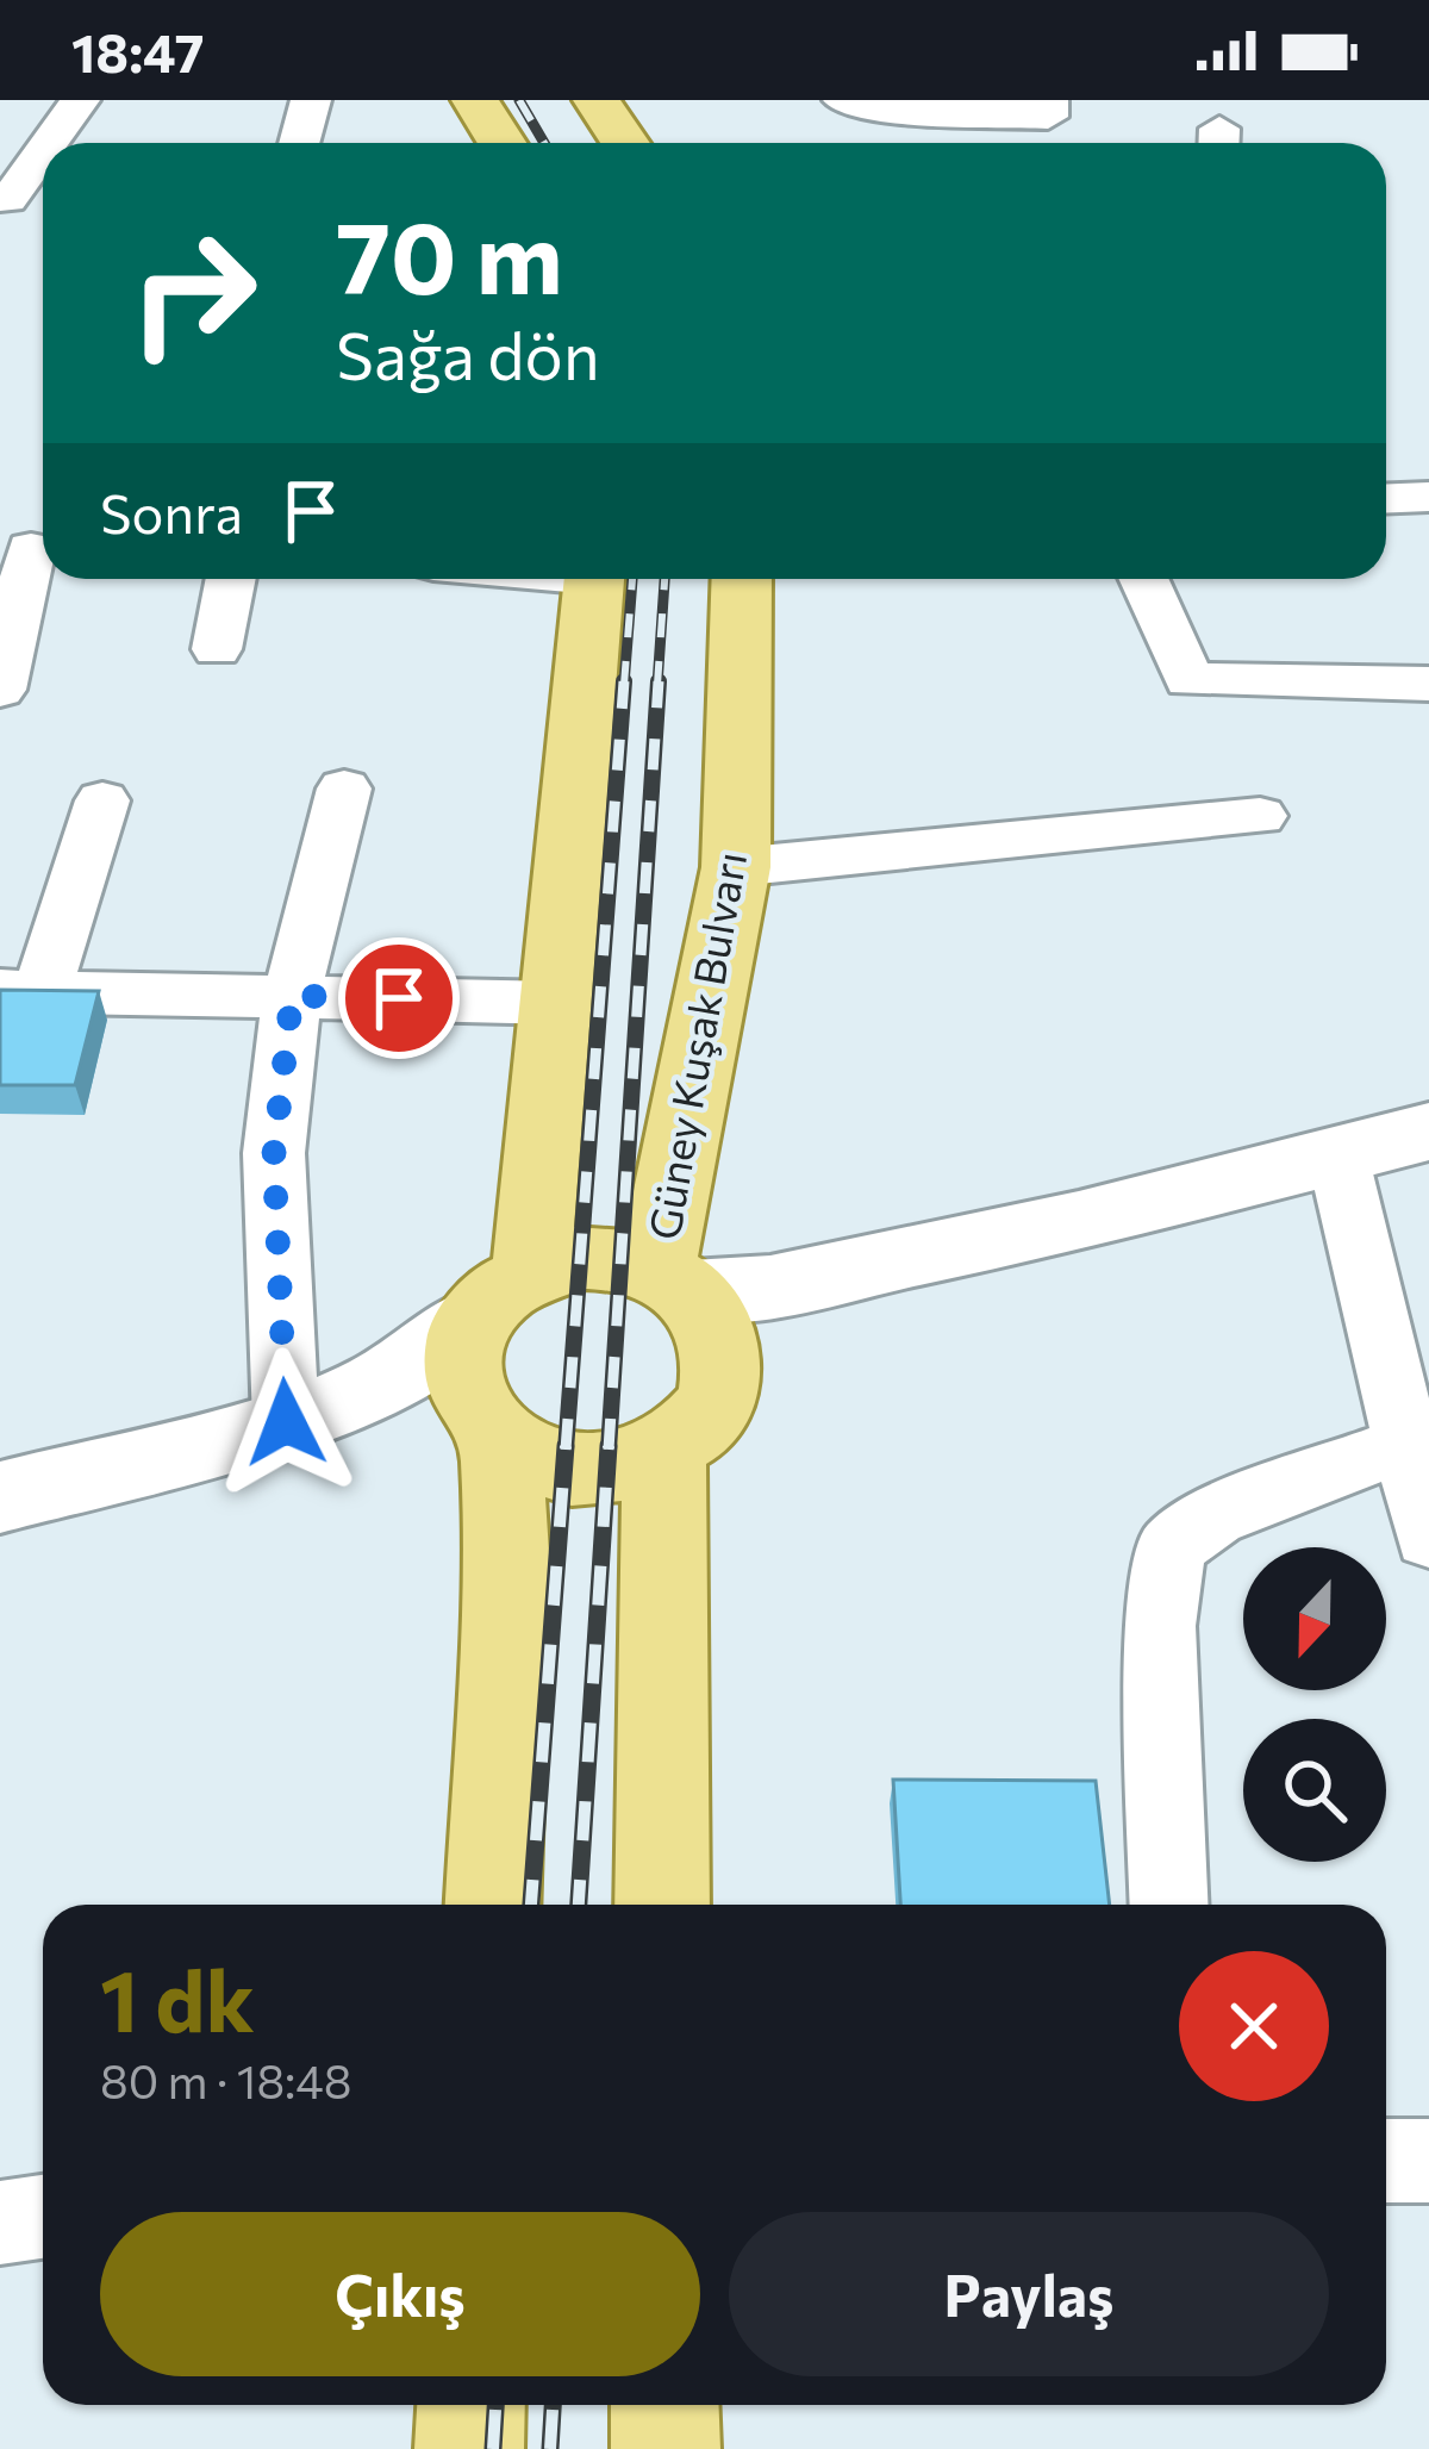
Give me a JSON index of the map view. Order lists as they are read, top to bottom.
{
  "streets": {
    "main road": ["Güney Kuşak Bulvarı"]
  },
  "north": "bottom",
  "page": {
    "status": "18:47",
    "turn": ["70 m", "Sağa dön"],
    "then": "Sonra",
    "heading": ["1 dk", "80 m · 18:48"],
    "buttons": ["Çıkış", "Paylaş"]
  }
}
